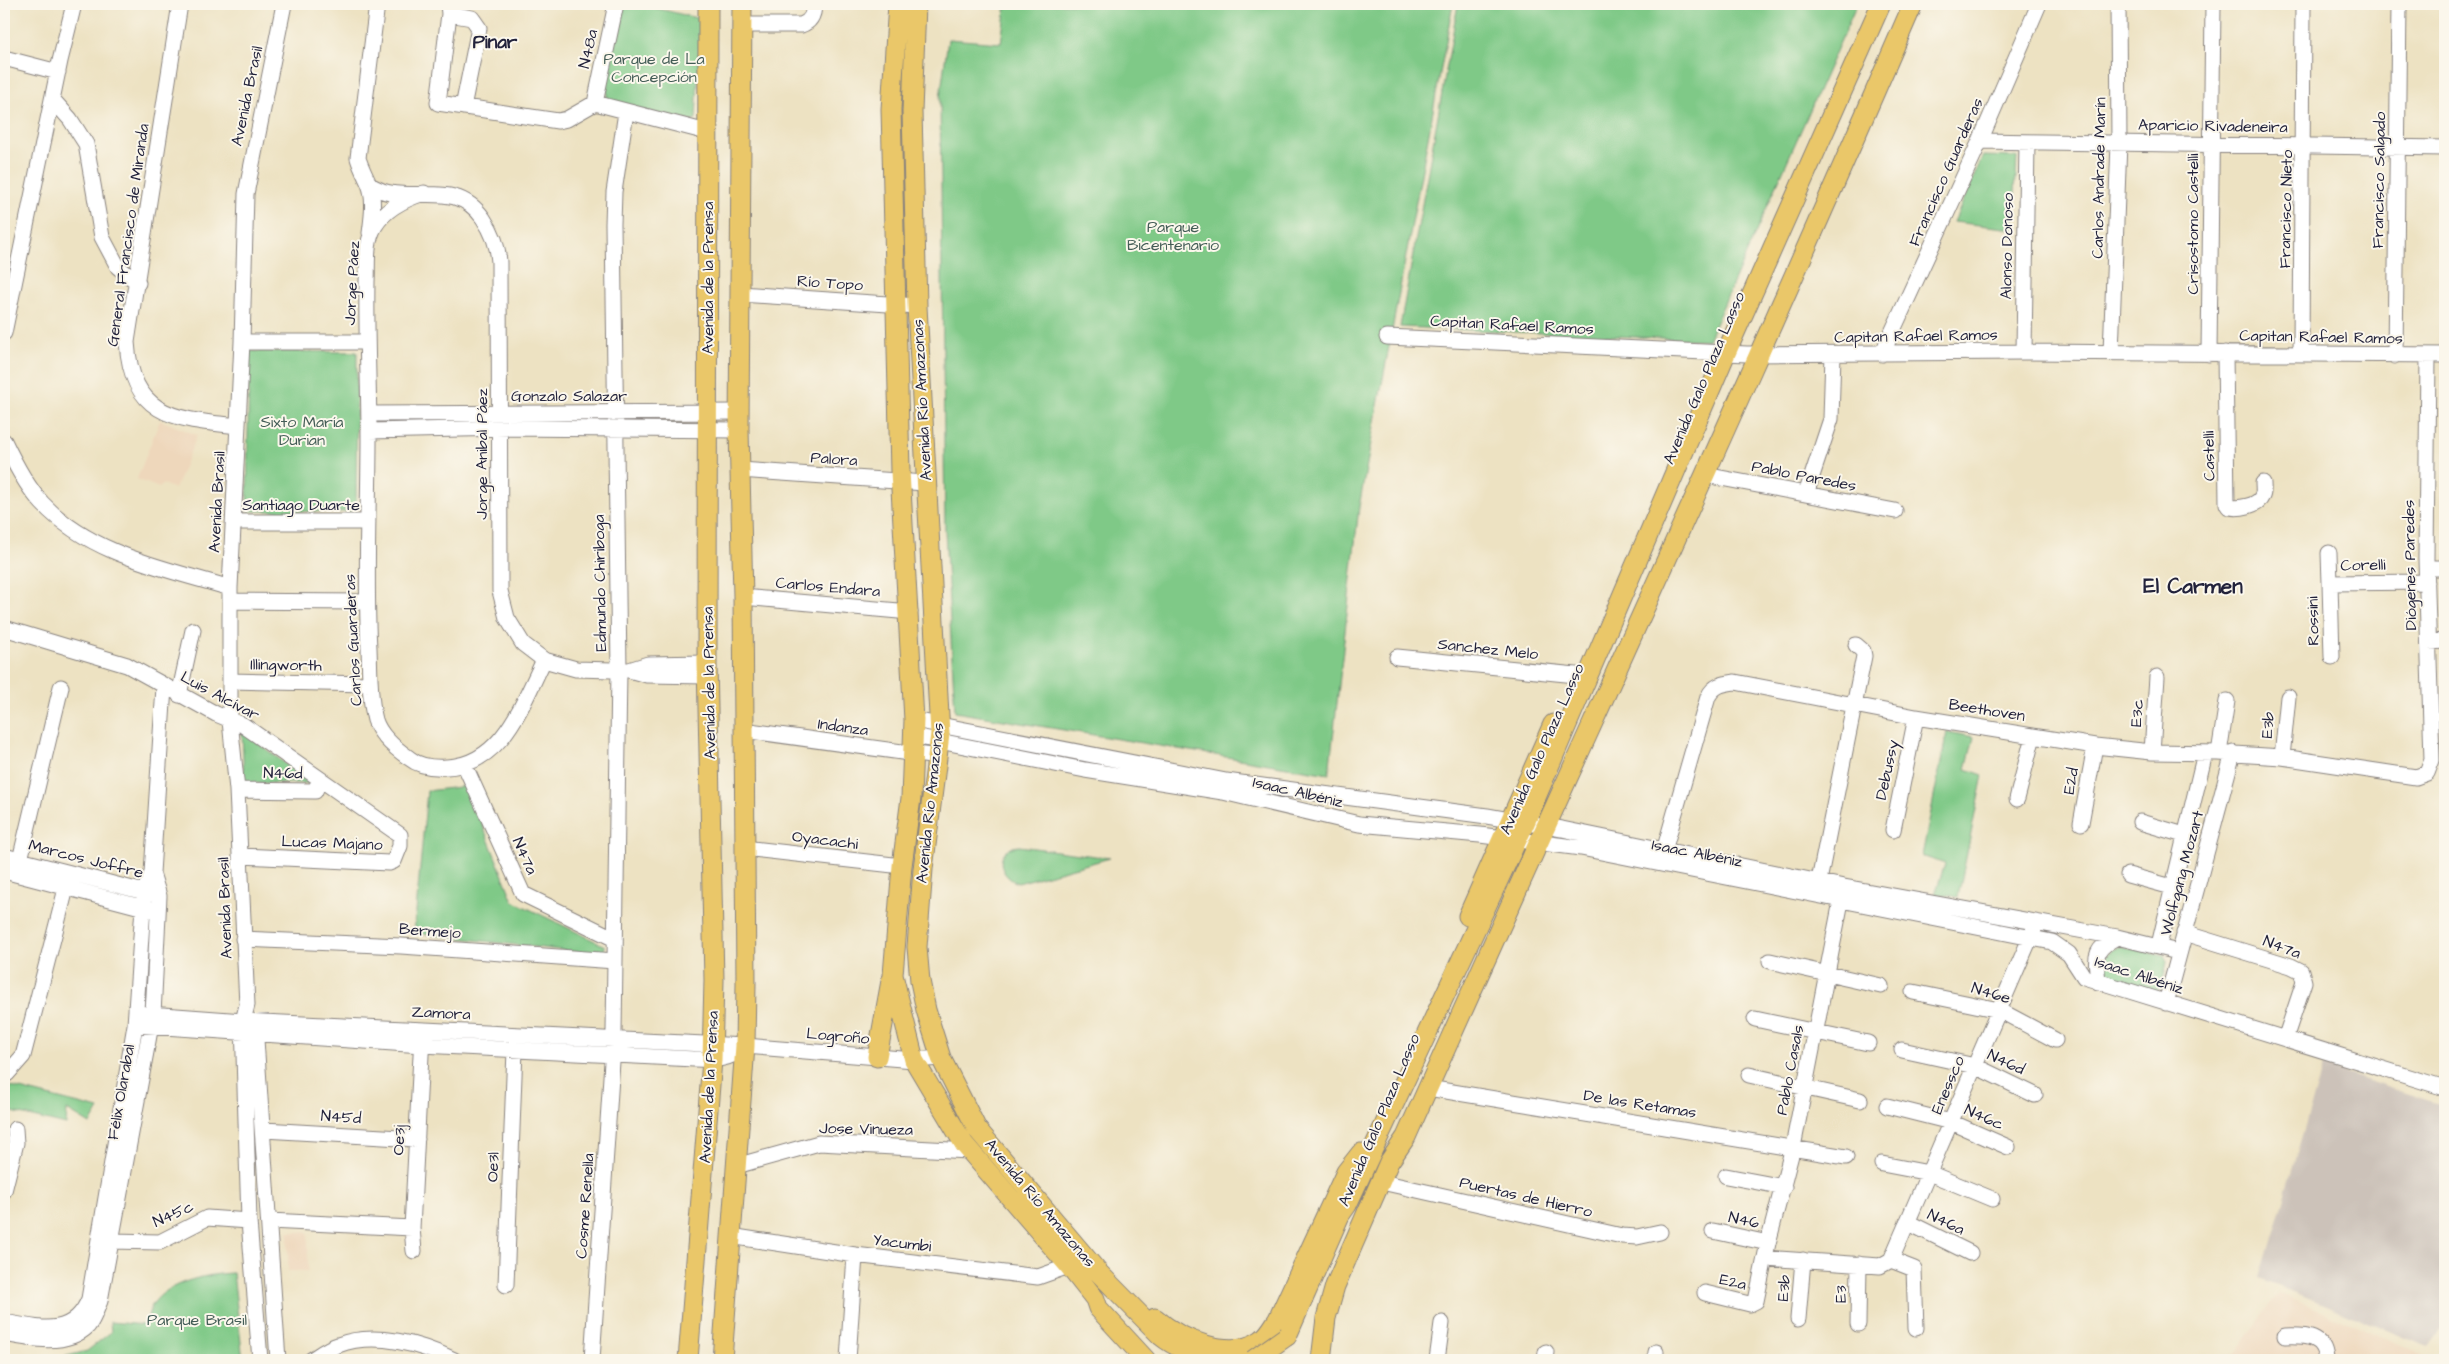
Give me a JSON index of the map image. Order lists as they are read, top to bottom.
{
  "streets": {
    "main road": ["Avenida de la Prensa", "Avenida Galo Plaza Lasso", "Avenida Río Amazonas"],
    "street": [
      "N48a",
      "Avenida Brasil",
      "Aparicio Rivadeneira",
      "Francisco Guarderas",
      "Carlos Andrade Marín",
      "Francisco Salgado",
      "Francisco Nieto",
      "Crisostomo Castelli",
      "General Francisco de Miranda",
      "Alonso Donoso",
      "Jorge Páez",
      "Río Topo",
      "Capitan Rafael Ramos",
      "Gonzalo Salazar",
      "Jorge Anibal Páez",
      "Castelli",
      "Palora",
      "Pablo Paredes",
      "Santiago Duarte",
      "Corelli",
      "Diógenes Paredes",
      "Edmundo Chiriboga",
      "Carlos Endara",
      "Rossini",
      "Carlos Guarderas",
      "Sanchez Melo",
      "Illingworth",
      "Luis Alcívar",
      "Beethoven",
      "E3c",
      "E3b",
      "Indanza",
      "Debussy",
      "N46d",
      "E2d",
      "Isaac Albéniz",
      "Oyacachi",
      "Lucas Majano",
      "N47a",
      "Marcos Joffre",
      "Wolfgang Mozart",
      "Bermejo",
      "N46e",
      "Zamora",
      "Logroño",
      "Pablo Casals",
      "Enessco",
      "Félix Olarabal",
      "De las Retamas",
      "N45d",
      "N46c",
      "Jose Vinueza",
      "Oe3j",
      "Oe3l",
      "Puertas de Hierro",
      "Cosme Renella",
      "N45c",
      "N46",
      "N46a",
      "Yacumbi",
      "E2a",
      "E3"
    ]
  },
  "crossings": [
    ["Avenida Brasil", "General Francisco de Miranda"],
    ["Avenida Brasil", "Santiago Duarte"],
    ["Avenida Brasil", "Illingworth"],
    ["Avenida Brasil", "Luis Alcívar"],
    ["Avenida Brasil", "N46d"],
    ["Avenida Brasil", "Lucas Majano"],
    ["Avenida Brasil", "Bermejo"],
    ["Avenida Brasil", "Zamora"],
    ["Avenida Brasil", "N45d"],
    ["Avenida Brasil", "N45c"],
    ["Aparicio Rivadeneira", "Francisco Guarderas"],
    ["Aparicio Rivadeneira", "Carlos Andrade Marín"],
    ["Aparicio Rivadeneira", "Francisco Salgado"],
    ["Aparicio Rivadeneira", "Francisco Nieto"],
    ["Aparicio Rivadeneira", "Crisostomo Castelli"],
    ["Aparicio Rivadeneira", "Alonso Donoso"],
    ["Francisco Guarderas", "Capitan Rafael Ramos"],
    ["Carlos Andrade Marín", "Capitan Rafael Ramos"],
    ["Francisco Salgado", "Capitan Rafael Ramos"],
    ["Francisco Nieto", "Capitan Rafael Ramos"],
    ["Crisostomo Castelli", "Capitan Rafael Ramos"],
    ["Alonso Donoso", "Capitan Rafael Ramos"],
    ["Avenida de la Prensa", "Río Topo"],
    ["Avenida de la Prensa", "Gonzalo Salazar"],
    ["Avenida de la Prensa", "Jorge Anibal Páez"],
    ["Avenida de la Prensa", "Palora"],
    ["Avenida de la Prensa", "Carlos Endara"],
    ["Avenida de la Prensa", "Indanza"],
    ["Avenida de la Prensa", "Oyacachi"],
    ["Avenida de la Prensa", "Zamora"],
    ["Avenida de la Prensa", "Logroño"],
    ["Avenida de la Prensa", "Jose Vinueza"],
    ["Avenida de la Prensa", "Yacumbi"],
    ["Jorge Páez", "Jorge Anibal Páez"],
    ["Jorge Páez", "Carlos Guarderas"],
    ["Río Topo", "Avenida Río Amazonas"],
    ["Capitan Rafael Ramos", "Avenida Galo Plaza Lasso"],
    ["Capitan Rafael Ramos", "Castelli"],
    ["Capitan Rafael Ramos", "Diógenes Paredes"],
    ["Avenida Galo Plaza Lasso", "Pablo Paredes"],
    ["Avenida Galo Plaza Lasso", "Sanchez Melo"],
    ["Avenida Galo Plaza Lasso", "Isaac Albéniz"],
    ["Avenida Galo Plaza Lasso", "De las Retamas"],
    ["Gonzalo Salazar", "Jorge Anibal Páez"],
    ["Gonzalo Salazar", "Edmundo Chiriboga"],
    ["Gonzalo Salazar", "Carlos Guarderas"],
    ["Avenida Río Amazonas", "Palora"],
    ["Avenida Río Amazonas", "Carlos Endara"],
    ["Avenida Río Amazonas", "Indanza"],
    ["Avenida Río Amazonas", "Isaac Albéniz"],
    ["Avenida Río Amazonas", "Oyacachi"],
    ["Avenida Río Amazonas", "Logroño"],
    ["Avenida Río Amazonas", "Jose Vinueza"],
    ["Avenida Río Amazonas", "Yacumbi"],
    ["Jorge Anibal Páez", "Edmundo Chiriboga"],
    ["Jorge Anibal Páez", "Carlos Guarderas"],
    ["Santiago Duarte", "Carlos Guarderas"],
    ["Corelli", "Diógenes Paredes"],
    ["Corelli", "Rossini"],
    ["Diógenes Paredes", "Beethoven"],
    ["Edmundo Chiriboga", "N47a"],
    ["Edmundo Chiriboga", "Bermejo"],
    ["Edmundo Chiriboga", "Zamora"],
    ["Edmundo Chiriboga", "Cosme Renella"],
    ["Carlos Guarderas", "Illingworth"],
    ["Carlos Guarderas", "N47a"],
    ["Luis Alcívar", "N46d"],
    ["Luis Alcívar", "Lucas Majano"],
    ["Luis Alcívar", "Félix Olarabal"],
    ["Beethoven", "E3c"],
    ["Beethoven", "E3b"],
    ["Beethoven", "Debussy"],
    ["Beethoven", "E2d"],
    ["Beethoven", "Isaac Albéniz"],
    ["Beethoven", "Wolfgang Mozart"],
    ["Indanza", "Isaac Albéniz"],
    ["N46d", "Enessco"],
    ["Isaac Albéniz", "N47a"],
    ["Isaac Albéniz", "Wolfgang Mozart"],
    ["Isaac Albéniz", "Pablo Casals"],
    ["Isaac Albéniz", "Enessco"],
    ["N47a", "Wolfgang Mozart"],
    ["Marcos Joffre", "Félix Olarabal"],
    ["N46e", "Enessco"],
    ["Zamora", "Logroño"],
    ["Zamora", "Félix Olarabal"],
    ["Zamora", "Oe3j"],
    ["Zamora", "Oe3l"],
    ["Zamora", "Cosme Renella"],
    ["Pablo Casals", "De las Retamas"],
    ["Pablo Casals", "N46"],
    ["Pablo Casals", "E2a"],
    ["Enessco", "N46c"],
    ["Enessco", "N46a"],
    ["Félix Olarabal", "N45c"],
    ["N45d", "Oe3j"]
  ],
  "districts": ["Pinar", "El Carmen"],
  "parks": [
    "Parque de La Concepción",
    "Parque Bicentenario",
    "Sixto María Durian",
    "Parque Brasil"
  ]
}
